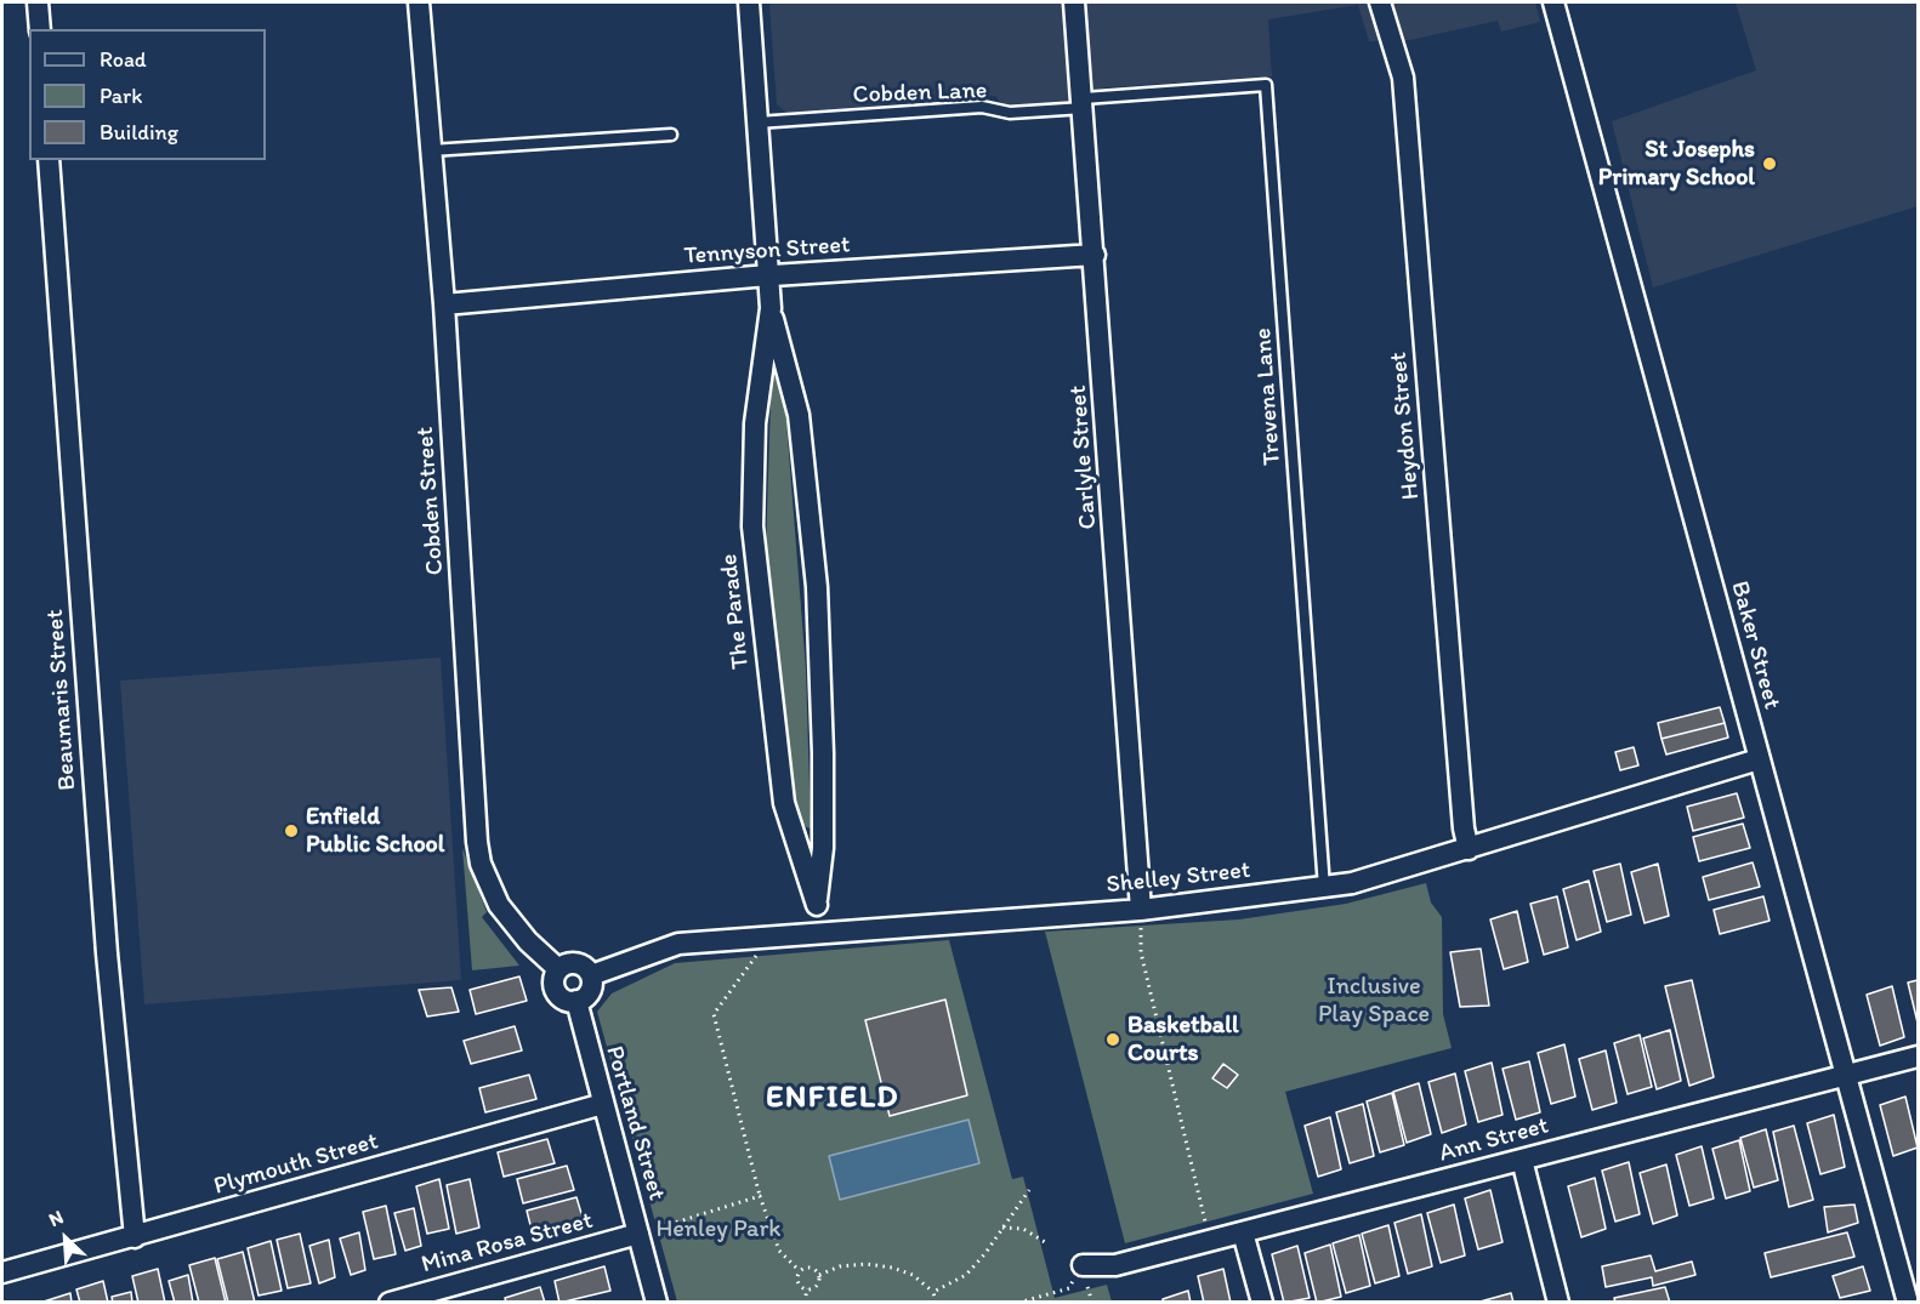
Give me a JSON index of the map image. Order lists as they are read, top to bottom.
{
  "streets": {
    "street": [
      "Tennyson Street",
      "Heydon Street",
      "Carlyle Street",
      "Cobden Street",
      "The Parade",
      "Baker Street",
      "Beaumaris Street",
      "Shelley Street",
      "Portland Street",
      "Ann Street",
      "Plymouth Street",
      "Mina Rosa Street"
    ],
    "lane": ["Cobden Lane", "Trevena Lane"]
  },
  "crossings": [
    ["Cobden Lane", "Trevena Lane"],
    ["Cobden Lane", "Carlyle Street"],
    ["Cobden Lane", "The Parade"],
    ["Tennyson Street", "Carlyle Street"],
    ["Tennyson Street", "Cobden Street"],
    ["Tennyson Street", "The Parade"],
    ["Trevena Lane", "Carlyle Street"],
    ["Trevena Lane", "Shelley Street"],
    ["Heydon Street", "Shelley Street"],
    ["Carlyle Street", "Shelley Street"],
    ["Cobden Street", "Shelley Street"],
    ["Cobden Street", "Portland Street"],
    ["The Parade", "Shelley Street"],
    ["Baker Street", "Shelley Street"],
    ["Baker Street", "Ann Street"],
    ["Beaumaris Street", "Plymouth Street"],
    ["Shelley Street", "Portland Street"],
    ["Portland Street", "Plymouth Street"],
    ["Portland Street", "Mina Rosa Street"]
  ],
  "districts": ["ENFIELD"],
  "parks": ["Inclusive Play Space", "Henley Park"],
  "places": ["St Josephs Primary School", "Enfield Public School", "Basketball Courts"],
  "legend": ["Road", "Park", "Building"],
  "north": "top left"
}
